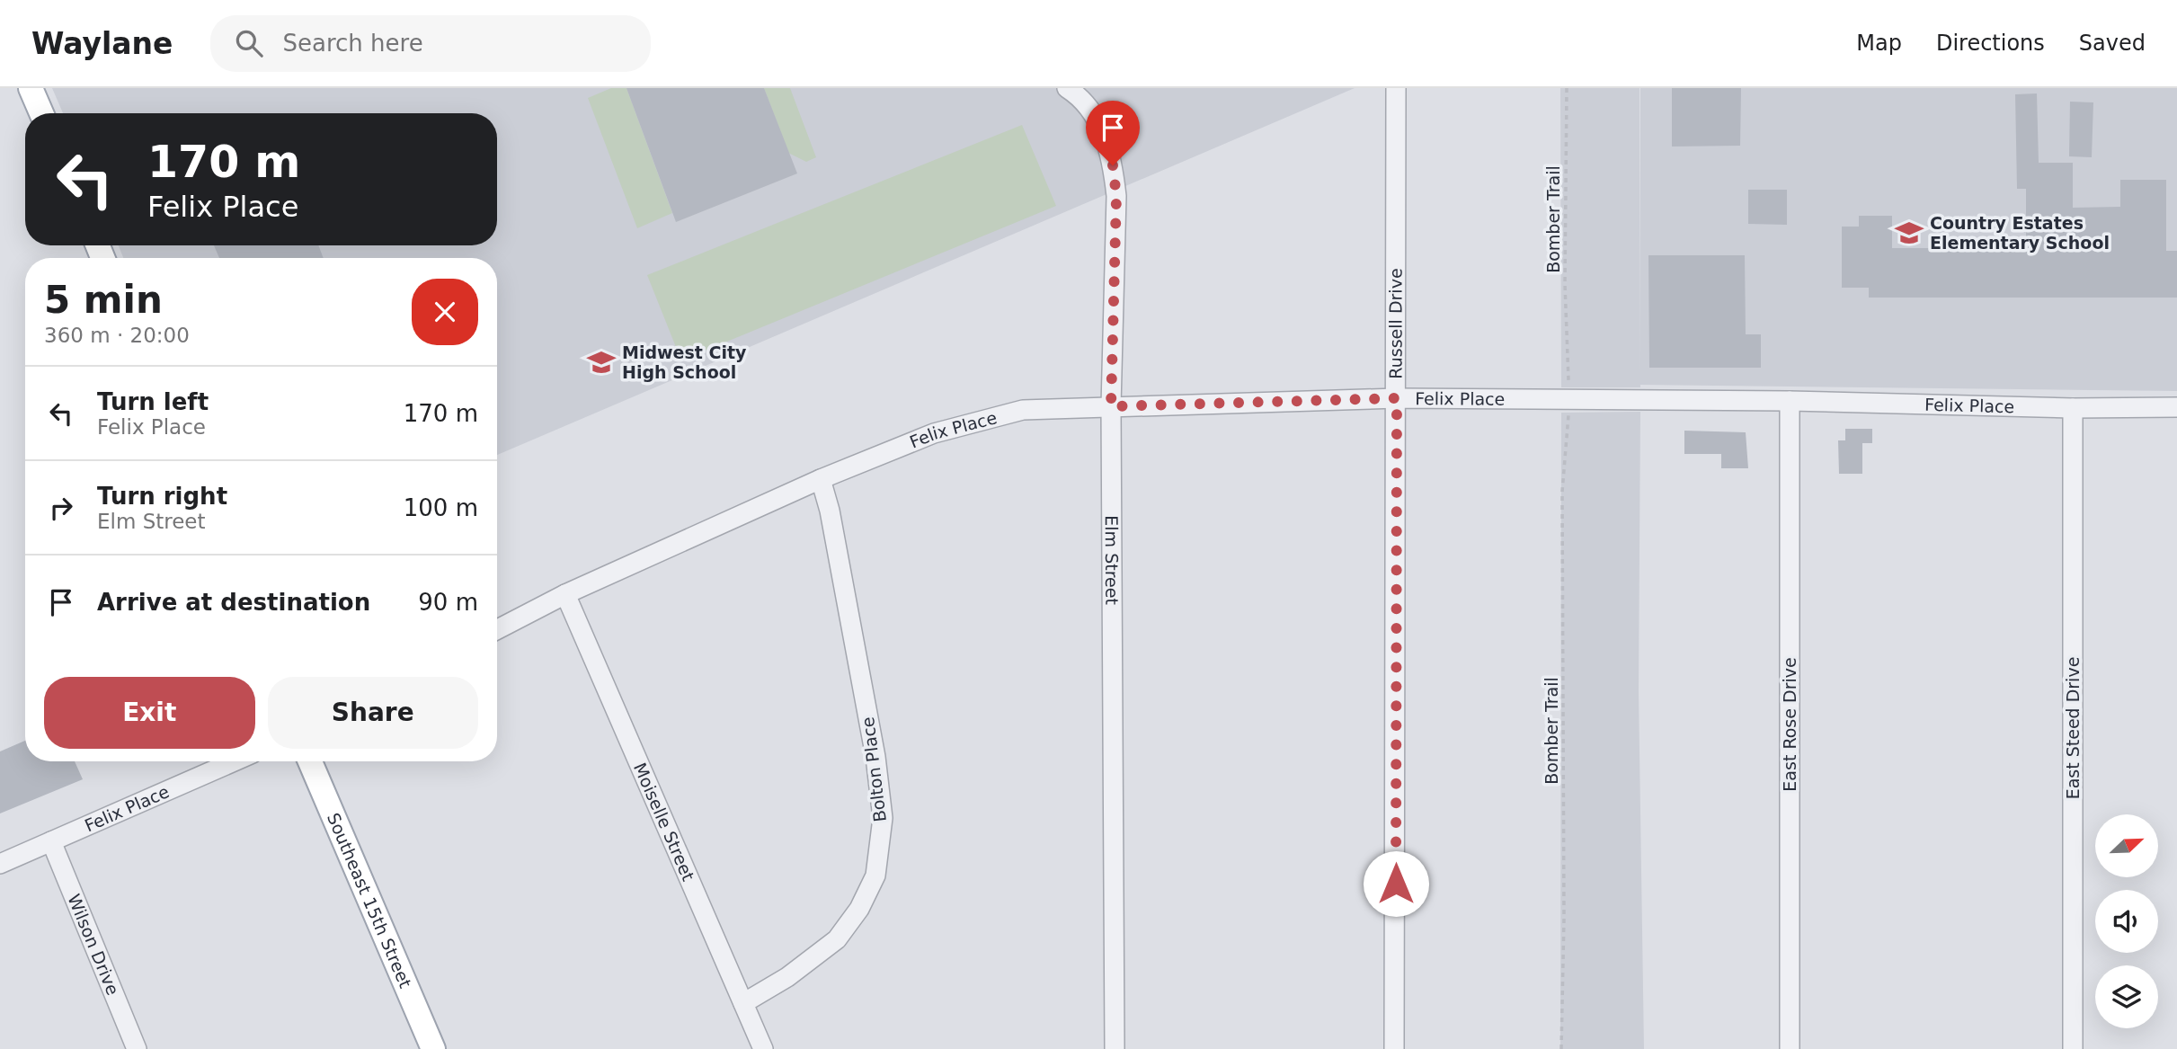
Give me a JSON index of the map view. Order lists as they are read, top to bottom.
{
  "streets": {
    "main road": ["Southeast 15th Street"],
    "street": [
      "Russell Drive",
      "Felix Place",
      "Elm Street",
      "East Rose Drive",
      "East Steed Drive",
      "Bolton Place",
      "Moiselle Street",
      "Wilson Drive"
    ],
    "path": ["Bomber Trail"]
  },
  "crossings": [
    ["Russell Drive", "Felix Place"],
    ["Felix Place", "Elm Street"],
    ["Felix Place", "East Rose Drive"],
    ["Felix Place", "East Steed Drive"],
    ["Felix Place", "Bolton Place"],
    ["Felix Place", "Moiselle Street"],
    ["Felix Place", "Wilson Drive"],
    ["Bolton Place", "Moiselle Street"]
  ],
  "places": {
    "school or university": ["Country Estates Elementary School", "Midwest City High School"]
  },
  "north": "top right",
  "page": {
    "header": "Waylane",
    "search": "Search here",
    "nav": ["Map", "Directions", "Saved"],
    "turn": ["170 m", "Felix Place"],
    "heading": ["5 min", "360 m · 20:00"],
    "list": [
      {
        "name": "Turn left",
        "note": "Felix Place",
        "value": "170 m"
      },
      {
        "name": "Turn right",
        "note": "Elm Street",
        "value": "100 m"
      },
      {
        "name": "Arrive at destination",
        "value": "90 m"
      }
    ],
    "buttons": ["Exit", "Share"]
  }
}
